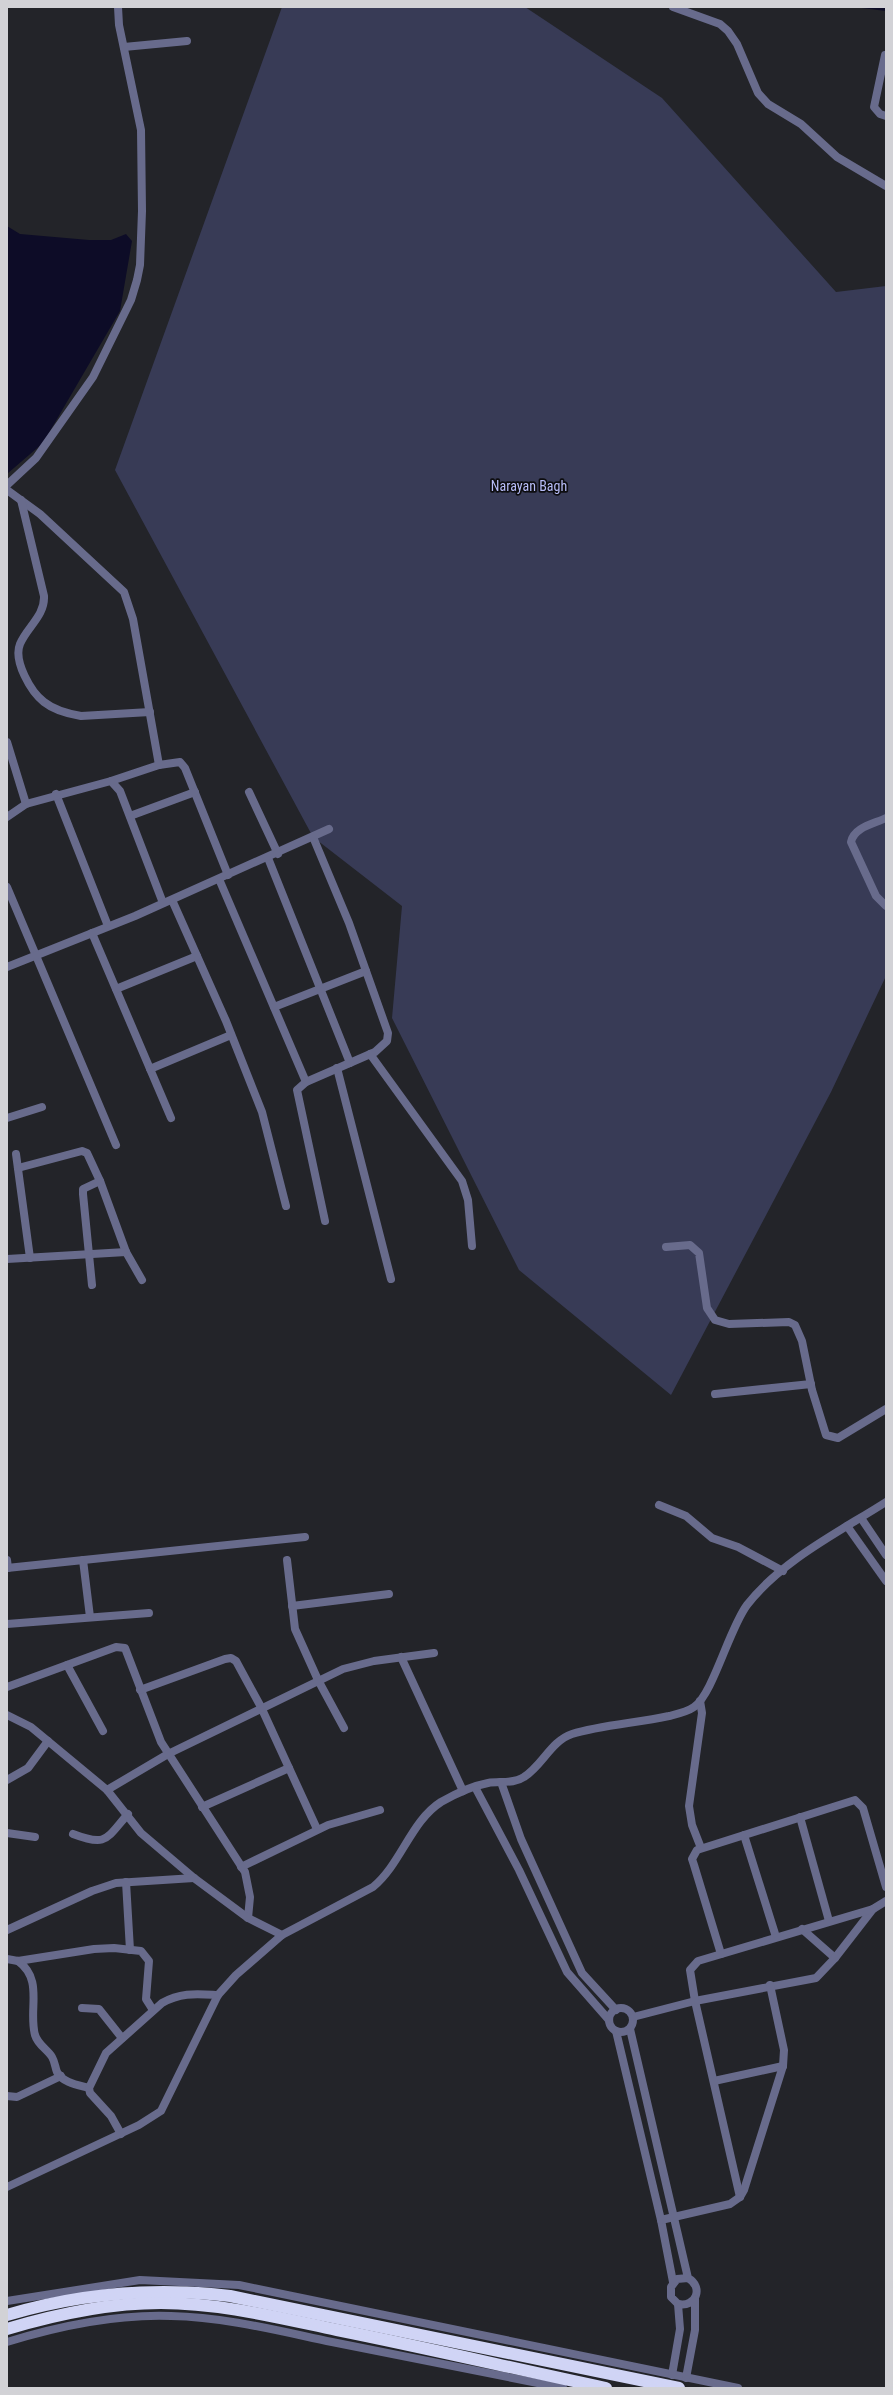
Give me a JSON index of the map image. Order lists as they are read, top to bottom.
{
  "parks": ["Narayan Bagh"]
}
